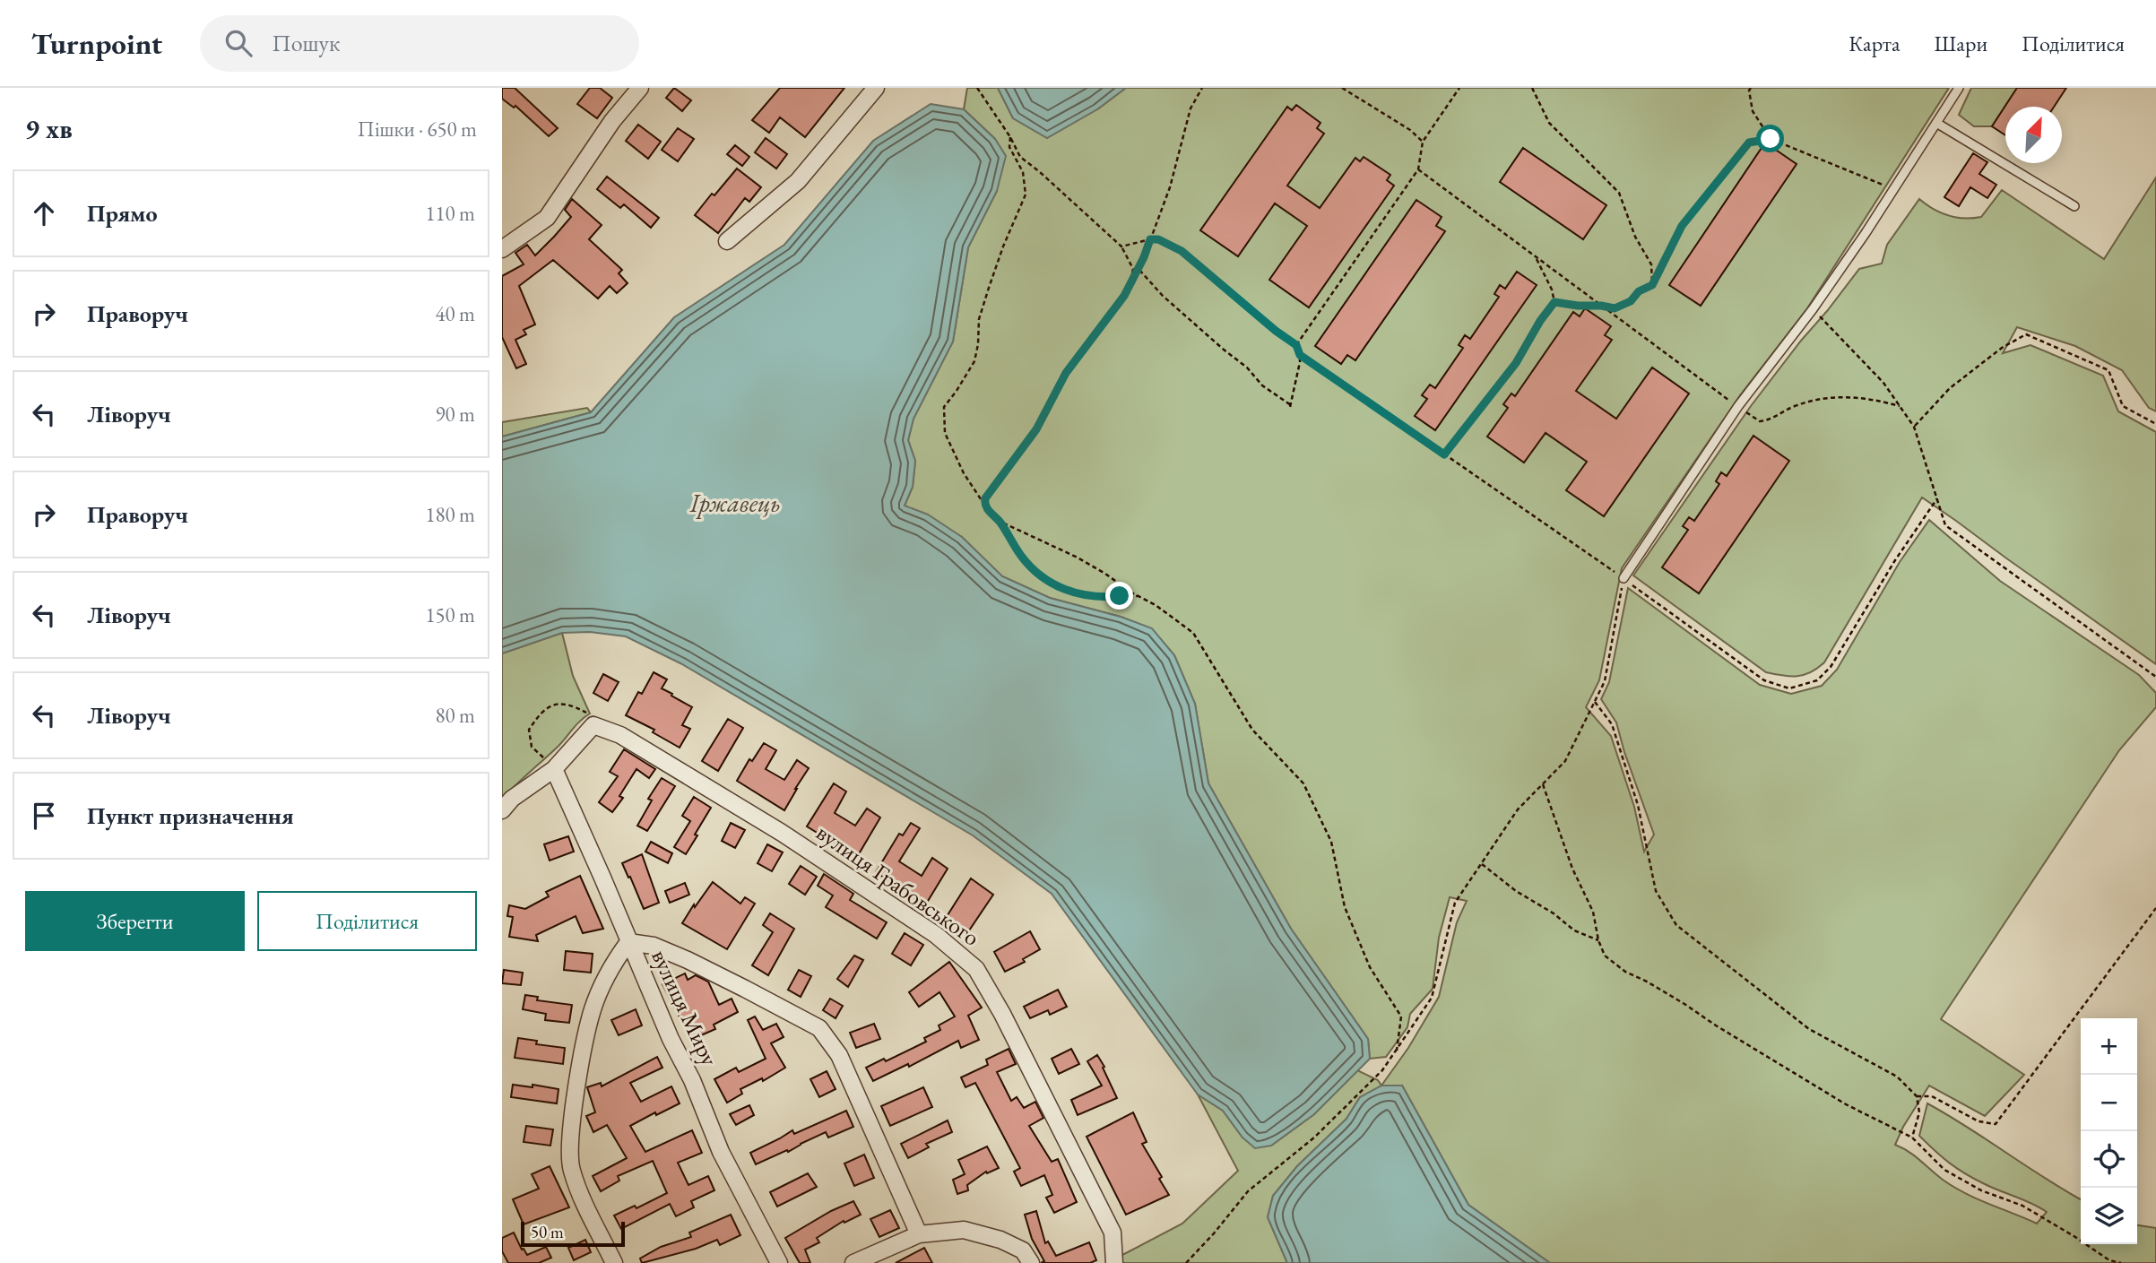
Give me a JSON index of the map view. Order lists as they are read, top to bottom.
{
  "streets": {
    "street": ["вулиця Грабовського", "вулиця Миру"]
  },
  "water": ["Іржавець"],
  "scale_bar": "50 m",
  "north": "top right",
  "page": {
    "header": "Turnpoint",
    "search": "Пошук",
    "nav": ["Карта", "Шари", "Поділитися"],
    "heading": ["9 хв", "Пішки · 650 m"],
    "list": [
      ["Прямо", "110 m"],
      ["Праворуч", "40 m"],
      ["Ліворуч", "90 m"],
      ["Праворуч", "180 m"],
      ["Ліворуч", "150 m"],
      ["Ліворуч", "80 m"],
      "Пункт призначення"
    ],
    "buttons": ["Зберегти", "Поділитися"],
    "map_buttons": ["+", "−"],
    "scale": "50 m"
  }
}
